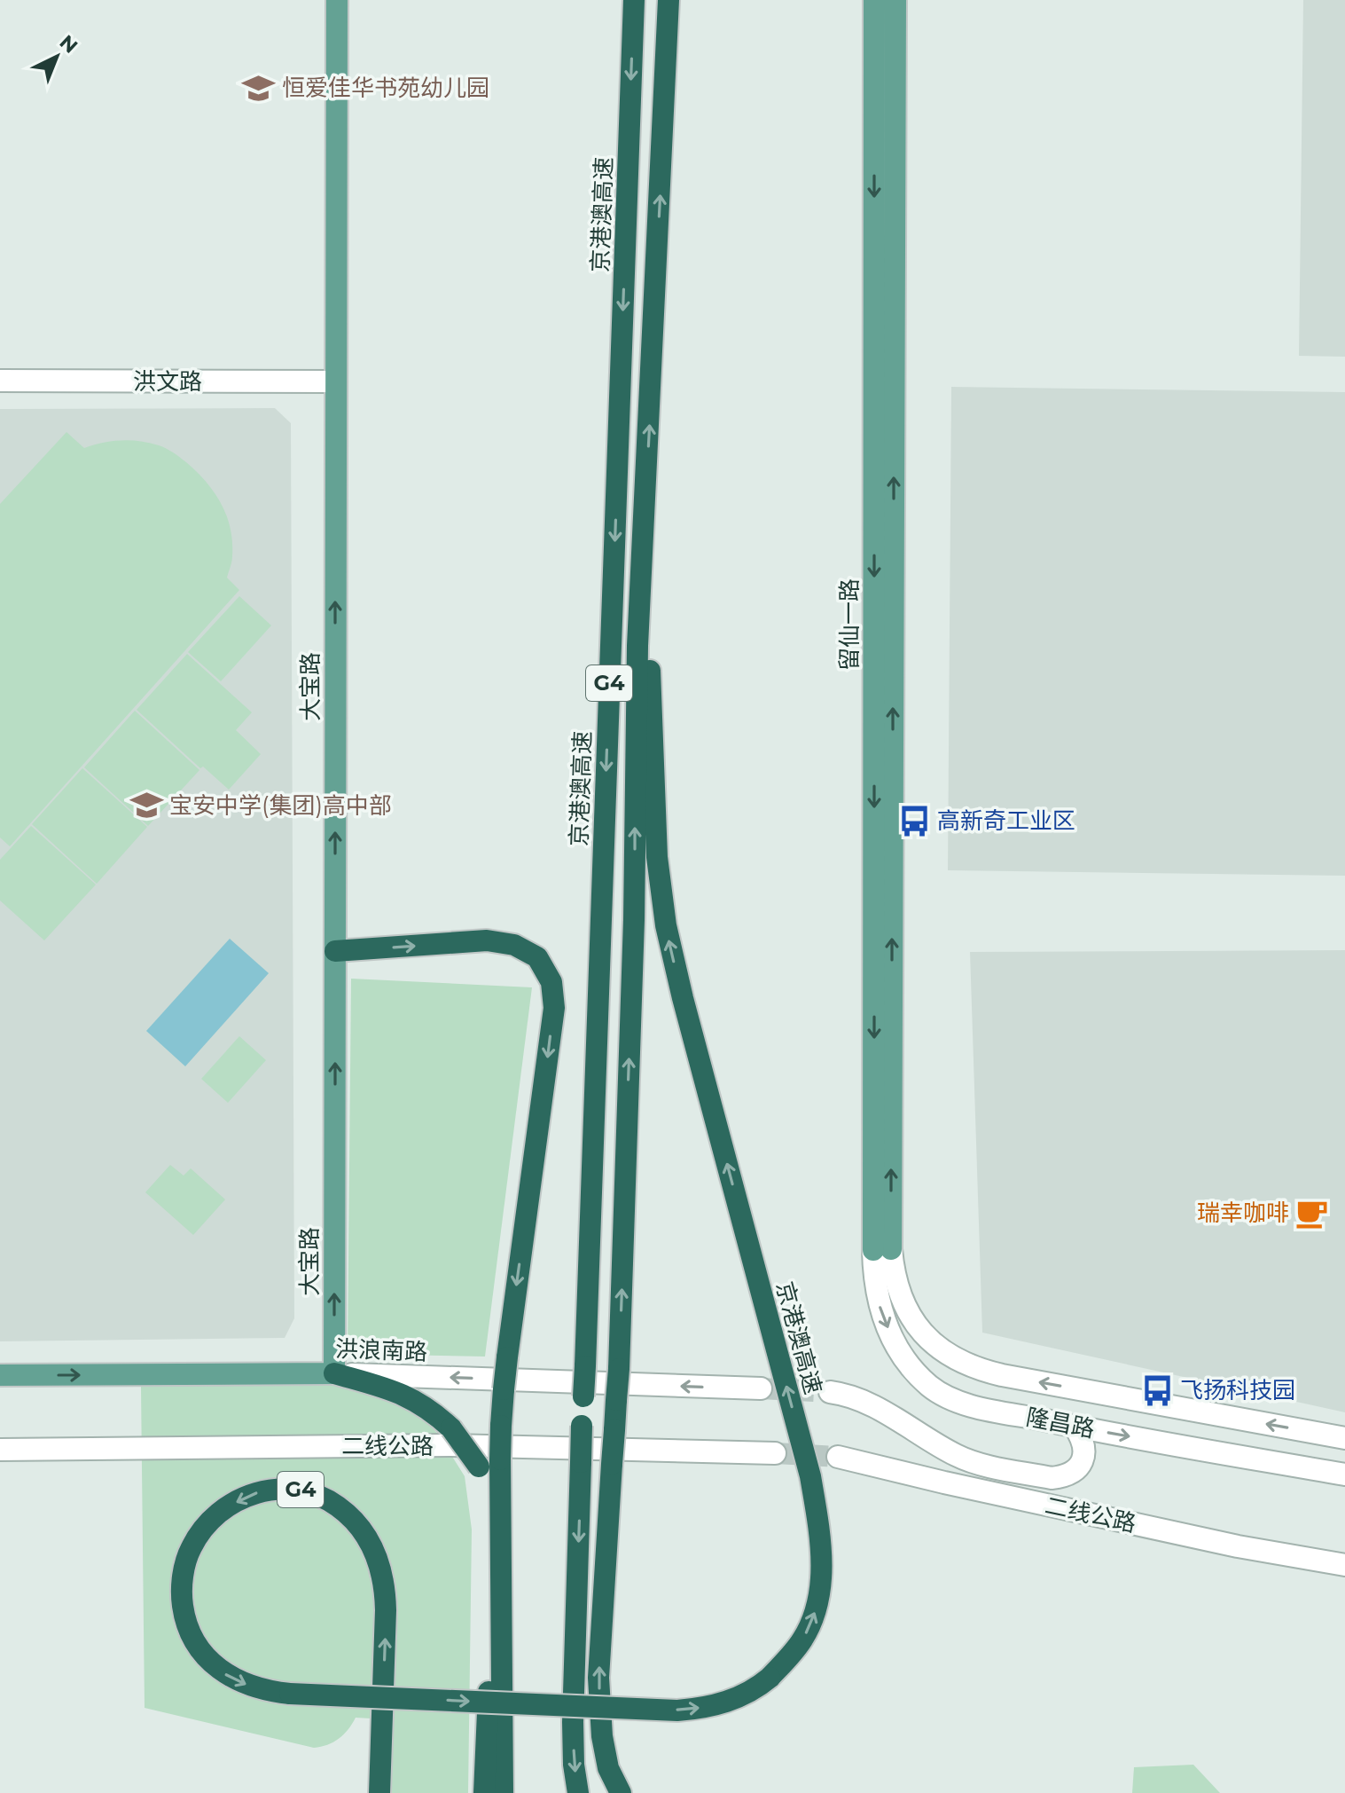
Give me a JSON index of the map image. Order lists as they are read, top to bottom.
{
  "streets": {
    "highway": ["京港澳高速", "G4"],
    "main road": ["留仙一路", "大宝路", "洪浪南路"],
    "street": ["洪文路", "隆昌路", "二线公路"]
  },
  "crossings": [
    ["洪文路", "大宝路"],
    ["留仙一路", "隆昌路"],
    ["大宝路", "洪浪南路"]
  ],
  "one_way": ["大宝路"],
  "places": {
    "school or university": ["恒爱佳华书苑幼儿园", "宝安中学(集团)高中部"],
    "bus stop": ["高新奇工业区", "飞扬科技园"],
    "cafe": ["瑞幸咖啡"]
  },
  "north": "top right"
}
